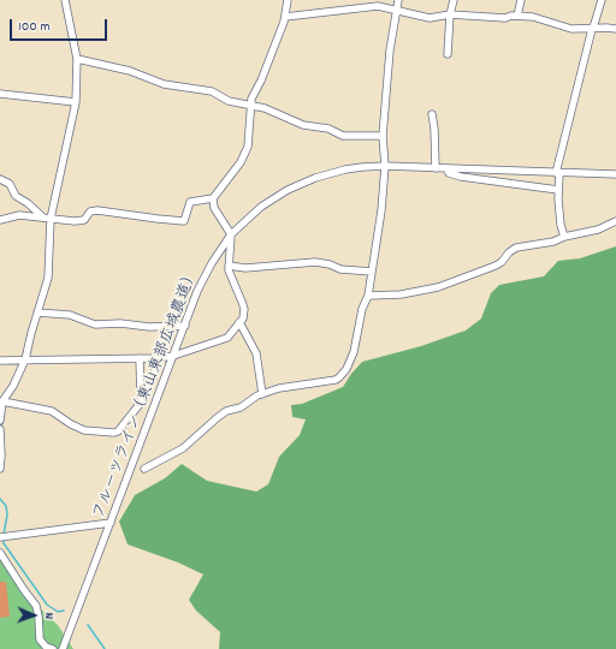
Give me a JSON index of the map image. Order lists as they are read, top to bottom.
{
  "streets": {
    "street": ["フルーツライン（東山東部広域農道）"]
  },
  "scale_bar": "100 m",
  "north": "right"
}
